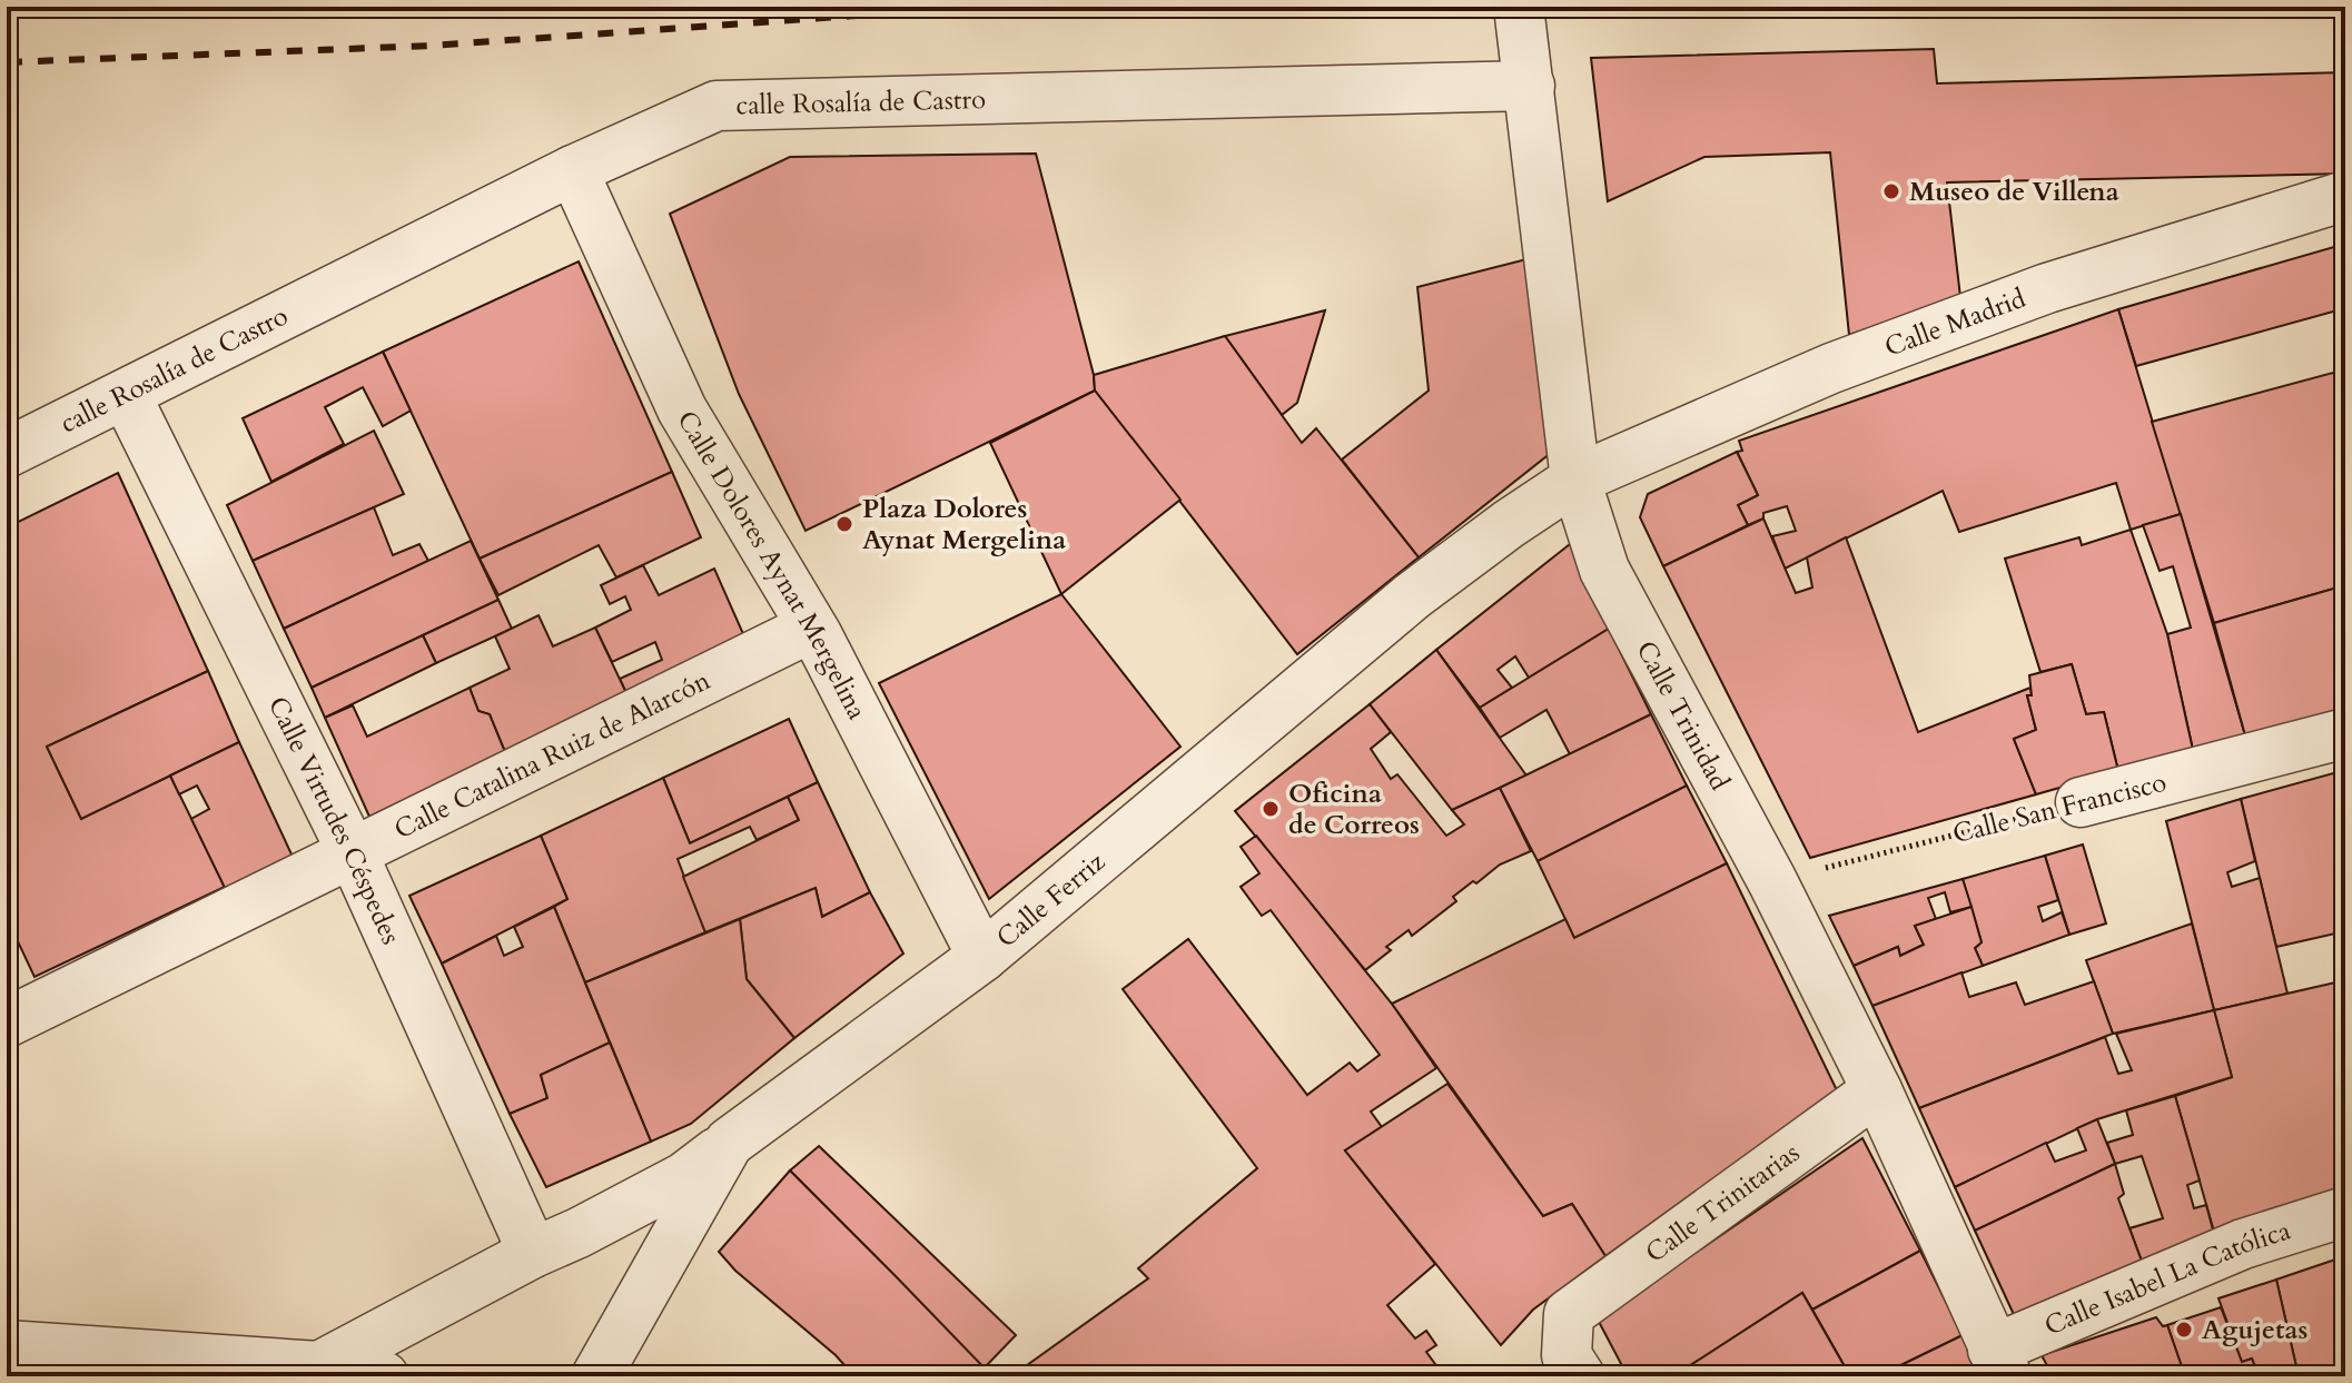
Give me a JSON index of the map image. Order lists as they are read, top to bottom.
{
  "streets": {
    "street": [
      "calle Rosalía de Castro",
      "Calle Madrid",
      "Calle Dolores Aynat Mergelina",
      "Calle Trinidad",
      "Calle Catalina Ruiz de Alarcón",
      "Calle San Francisco",
      "Calle Virtudes Céspedes",
      "Calle Ferriz",
      "Calle Trinitarias",
      "Calle Isabel La Católica"
    ]
  },
  "crossings": [
    ["calle Rosalía de Castro", "Calle Dolores Aynat Mergelina"],
    ["calle Rosalía de Castro", "Calle Trinidad"],
    ["calle Rosalía de Castro", "Calle Virtudes Céspedes"],
    ["Calle Madrid", "Calle Trinidad"],
    ["Calle Madrid", "Calle Ferriz"],
    ["Calle Dolores Aynat Mergelina", "Calle Catalina Ruiz de Alarcón"],
    ["Calle Dolores Aynat Mergelina", "Calle Ferriz"],
    ["Calle Trinidad", "Calle San Francisco"],
    ["Calle Trinidad", "Calle Ferriz"],
    ["Calle Trinidad", "Calle Trinitarias"],
    ["Calle Trinidad", "Calle Isabel La Católica"],
    ["Calle Catalina Ruiz de Alarcón", "Calle Virtudes Céspedes"]
  ],
  "places": [
    "Museo de Villena",
    "Plaza Dolores Aynat Mergelina",
    "Oficina de Correos",
    "Agujetas"
  ]
}
